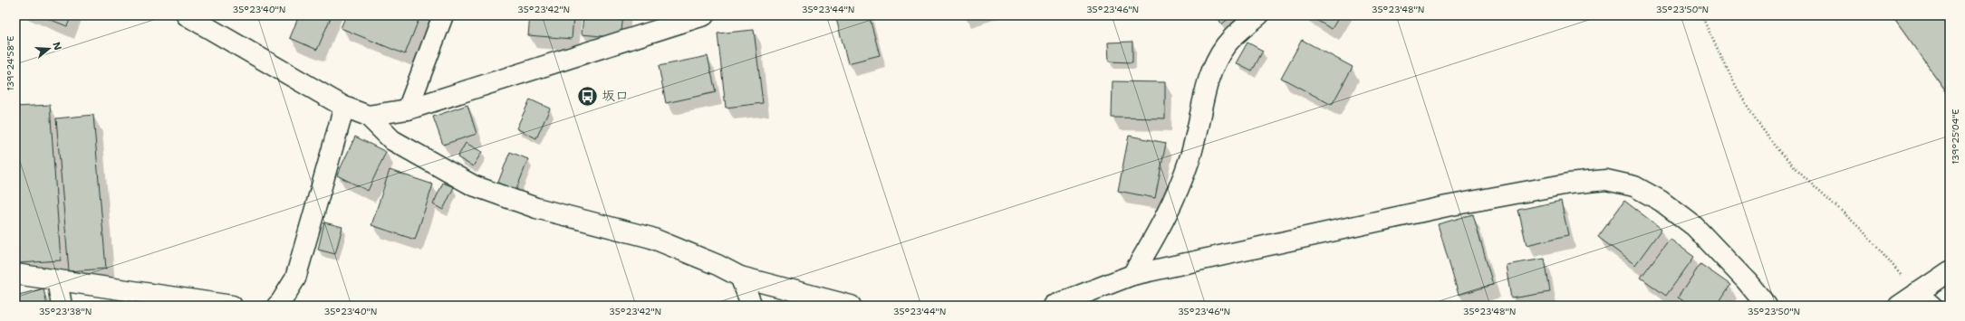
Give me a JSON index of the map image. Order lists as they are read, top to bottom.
{
  "places": {
    "bus stop": ["坂口"]
  },
  "north": "right",
  "coordinates": [
    "35°23'40\"N",
    "35°23'42\"N",
    "35°23'44\"N",
    "35°23'46\"N",
    "35°23'48\"N",
    "35°23'50\"N",
    "139°24'58\"E",
    "139°25'04\"E",
    "35°23'38\"N"
  ]
}
